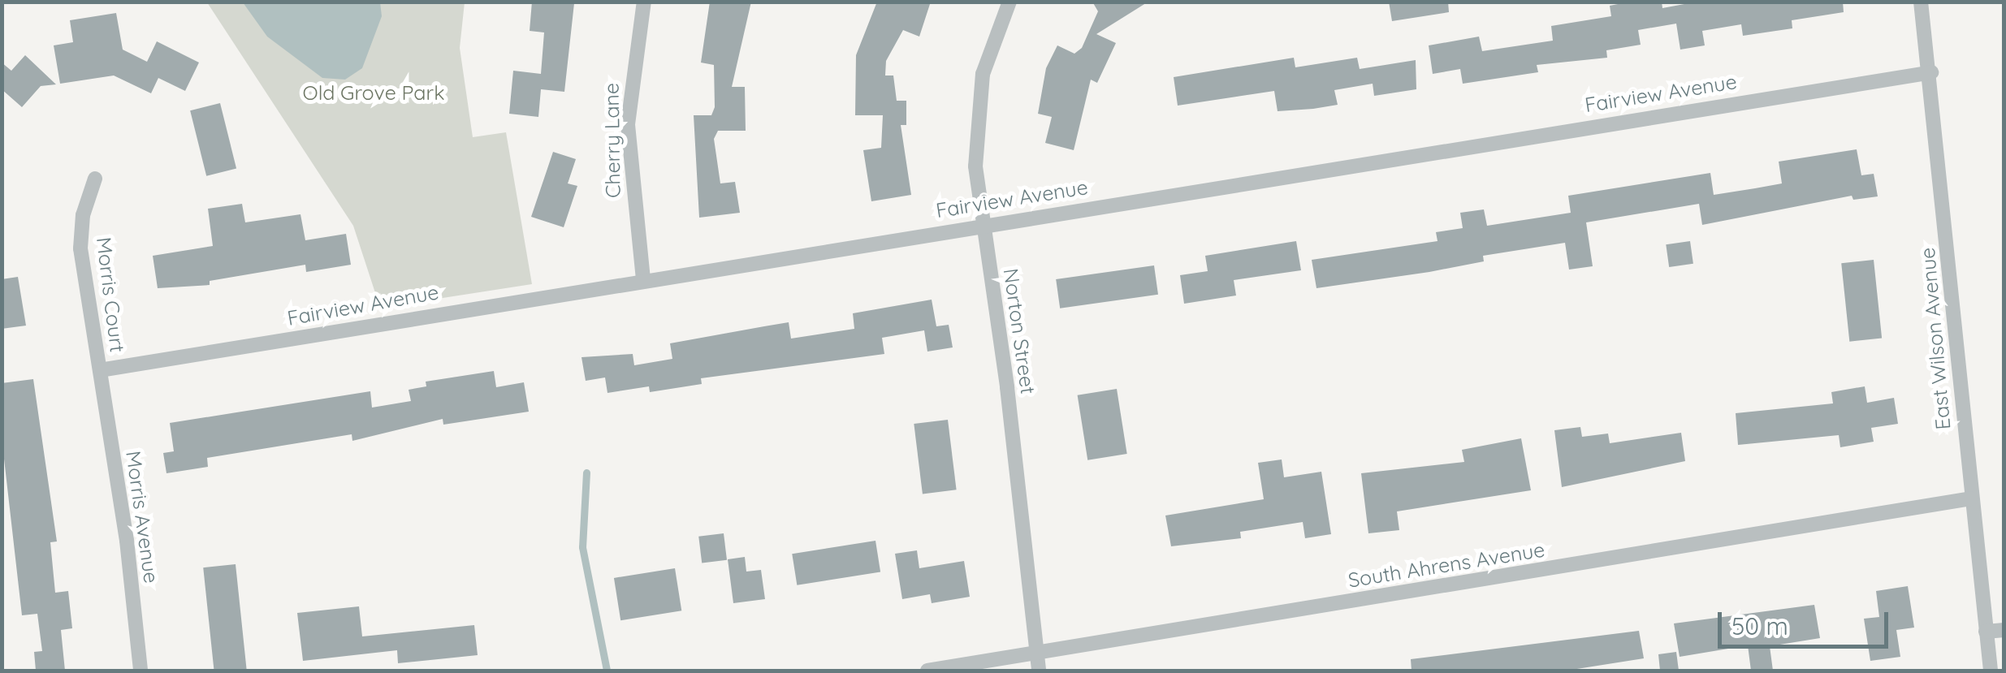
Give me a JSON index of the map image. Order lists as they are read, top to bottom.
{
  "streets": {
    "street": [
      "Fairview Avenue",
      "Cherry Lane",
      "Morris Court",
      "Norton Street",
      "East Wilson Avenue",
      "Morris Avenue",
      "South Ahrens Avenue"
    ]
  },
  "crossings": [
    ["Fairview Avenue", "Cherry Lane"],
    ["Fairview Avenue", "Morris Court"],
    ["Fairview Avenue", "Norton Street"],
    ["Fairview Avenue", "East Wilson Avenue"],
    ["Fairview Avenue", "Morris Avenue"],
    ["Morris Court", "Morris Avenue"],
    ["Norton Street", "South Ahrens Avenue"],
    ["East Wilson Avenue", "South Ahrens Avenue"]
  ],
  "parks": ["Old Grove Park"],
  "scale_bar": "50 m"
}
